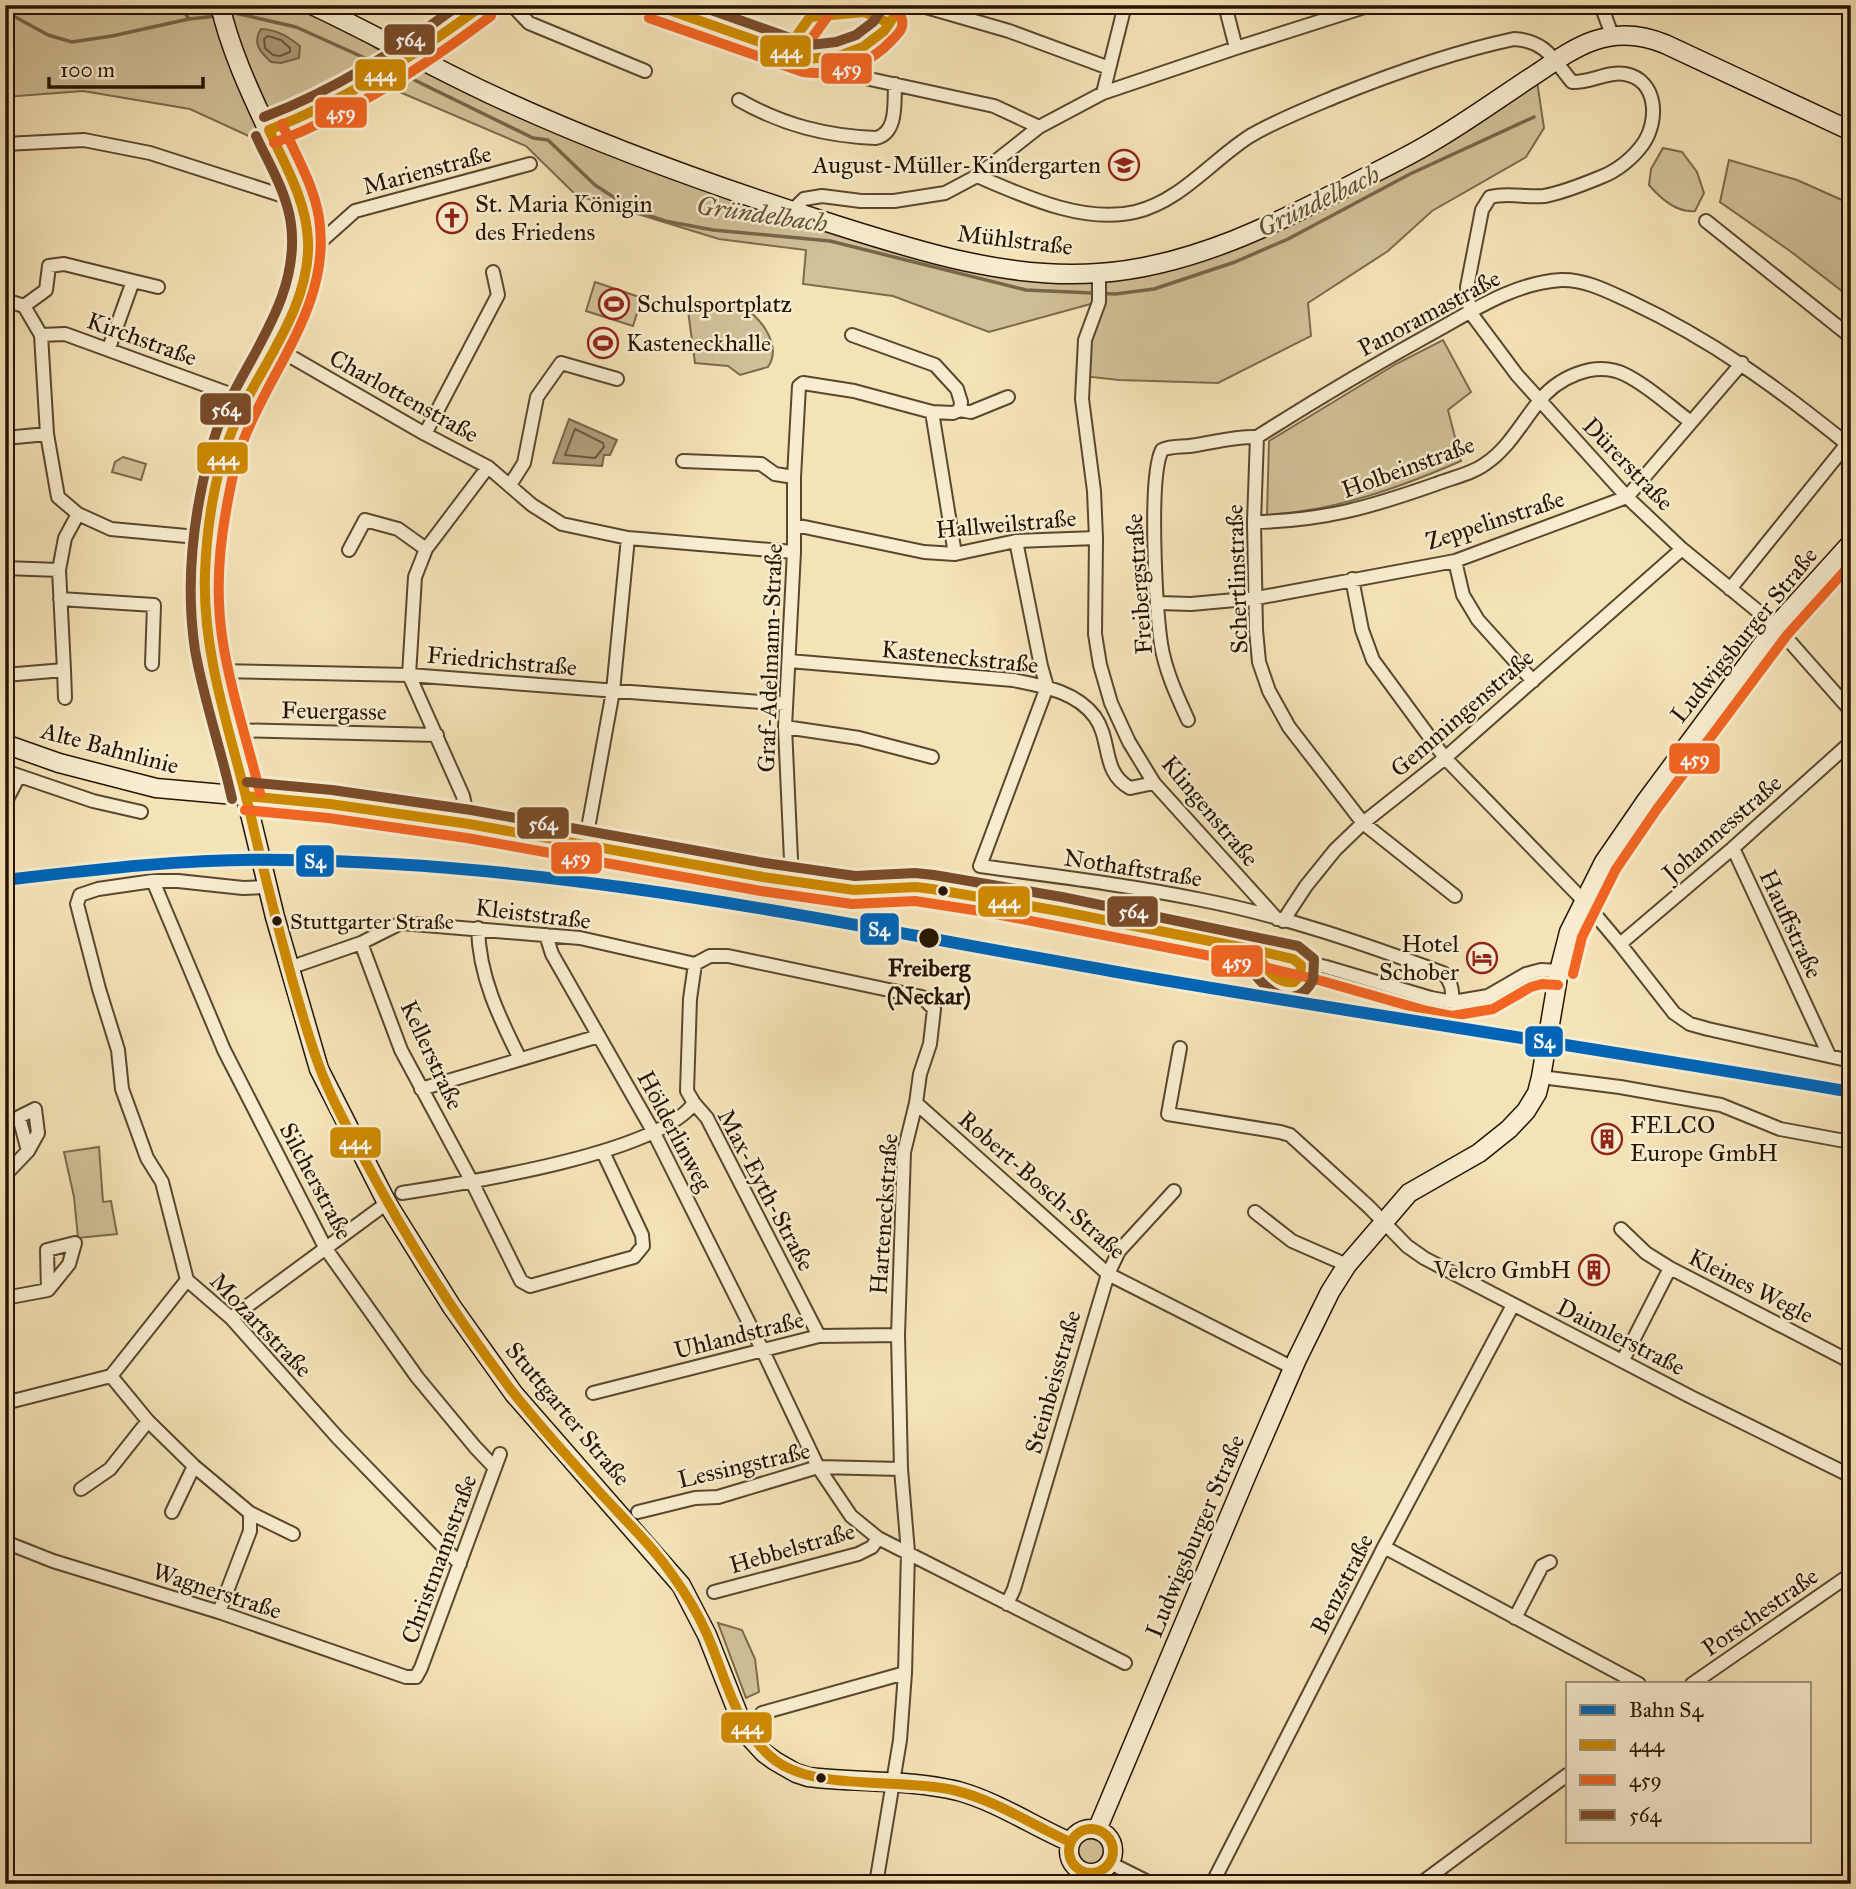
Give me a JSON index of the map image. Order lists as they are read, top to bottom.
{
  "streets": {
    "main road": [
      "Mühlstraße",
      "Ludwigsburger Straße",
      "Alte Bahnlinie",
      "Stuttgarter Straße"
    ],
    "street": [
      "Marienstraße",
      "Panoramastraße",
      "Kirchstraße",
      "Charlottenstraße",
      "Dürerstraße",
      "Holbeinstraße",
      "Zeppelinstraße",
      "Hallweilstraße",
      "Schertlinstraße",
      "Freibergstraße",
      "Kasteneckstraße",
      "Graf-Adelmann-Straße",
      "Friedrichstraße",
      "Feuergasse",
      "Gemmingenstraße",
      "Klingenstraße",
      "Johannesstraße",
      "Nothaftstraße",
      "Kleiststraße",
      "Hauffstraße",
      "Kellerstraße",
      "Hölderlinweg",
      "Silcherstraße",
      "Robert-Bosch-Straße",
      "Max-Eyth-Straße",
      "Harteneckstraße",
      "Kleines Wegle",
      "Mozartstraße",
      "Uhlandstraße",
      "Daimlerstraße",
      "Steinbeisstraße",
      "Lessingstraße",
      "Hebbelstraße",
      "Christmannstraße",
      "Benzstraße",
      "Wagnerstraße",
      "Porschestraße"
    ]
  },
  "crossings": [
    ["Marienstraße", "Stuttgarter Straße"],
    ["Mühlstraße", "Klingenstraße"],
    ["Panoramastraße", "Dürerstraße"],
    ["Panoramastraße", "Schertlinstraße"],
    ["Panoramastraße", "Freibergstraße"],
    ["Charlottenstraße", "Graf-Adelmann-Straße"],
    ["Charlottenstraße", "Stuttgarter Straße"],
    ["Dürerstraße", "Holbeinstraße"],
    ["Dürerstraße", "Zeppelinstraße"],
    ["Dürerstraße", "Ludwigsburger Straße"],
    ["Dürerstraße", "Gemmingenstraße"],
    ["Holbeinstraße", "Schertlinstraße"],
    ["Zeppelinstraße", "Schertlinstraße"],
    ["Zeppelinstraße", "Freibergstraße"],
    ["Hallweilstraße", "Graf-Adelmann-Straße"],
    ["Hallweilstraße", "Klingenstraße"],
    ["Schertlinstraße", "Gemmingenstraße"],
    ["Ludwigsburger Straße", "Robert-Bosch-Straße"],
    ["Ludwigsburger Straße", "Daimlerstraße"],
    ["Ludwigsburger Straße", "Stuttgarter Straße"],
    ["Kasteneckstraße", "Graf-Adelmann-Straße"],
    ["Kasteneckstraße", "Klingenstraße"],
    ["Kasteneckstraße", "Nothaftstraße"],
    ["Graf-Adelmann-Straße", "Friedrichstraße"],
    ["Friedrichstraße", "Stuttgarter Straße"],
    ["Feuergasse", "Stuttgarter Straße"],
    ["Gemmingenstraße", "Klingenstraße"],
    ["Gemmingenstraße", "Nothaftstraße"],
    ["Alte Bahnlinie", "Stuttgarter Straße"],
    ["Klingenstraße", "Nothaftstraße"],
    ["Johannesstraße", "Hauffstraße"],
    ["Kleiststraße", "Kellerstraße"],
    ["Kleiststraße", "Hölderlinweg"],
    ["Kleiststraße", "Max-Eyth-Straße"],
    ["Kleiststraße", "Harteneckstraße"],
    ["Kleiststraße", "Stuttgarter Straße"],
    ["Kellerstraße", "Max-Eyth-Straße"],
    ["Hölderlinweg", "Max-Eyth-Straße"],
    ["Hölderlinweg", "Harteneckstraße"],
    ["Hölderlinweg", "Uhlandstraße"],
    ["Hölderlinweg", "Lessingstraße"],
    ["Hölderlinweg", "Hebbelstraße"],
    ["Silcherstraße", "Mozartstraße"],
    ["Silcherstraße", "Christmannstraße"],
    ["Robert-Bosch-Straße", "Harteneckstraße"],
    ["Robert-Bosch-Straße", "Steinbeisstraße"],
    ["Max-Eyth-Straße", "Harteneckstraße"],
    ["Max-Eyth-Straße", "Uhlandstraße"],
    ["Harteneckstraße", "Uhlandstraße"],
    ["Harteneckstraße", "Stuttgarter Straße"],
    ["Harteneckstraße", "Lessingstraße"],
    ["Kleines Wegle", "Daimlerstraße"],
    ["Mozartstraße", "Christmannstraße"],
    ["Daimlerstraße", "Benzstraße"],
    ["Christmannstraße", "Wagnerstraße"]
  ],
  "water": ["Gründelbach"],
  "places": {
    "school or university": ["August-Müller-Kindergarten"],
    "church": ["St. Maria Königin des Friedens"],
    "sports": ["Schulsportplatz", "Kasteneckhalle"],
    "other": ["Stuttgarter Straße", "Freiberg (Neckar)"],
    "hotel": ["Hotel Schober"],
    "building": ["FELCO Europe GmbH", "Velcro GmbH"]
  },
  "lines": [
    "transit line 444",
    "transit line 459",
    "transit line 564",
    "rail line S4"
  ],
  "legend": [
    "Bahn S4",
    "444",
    "459",
    "564"
  ],
  "scale_bar": "100 m"
}
